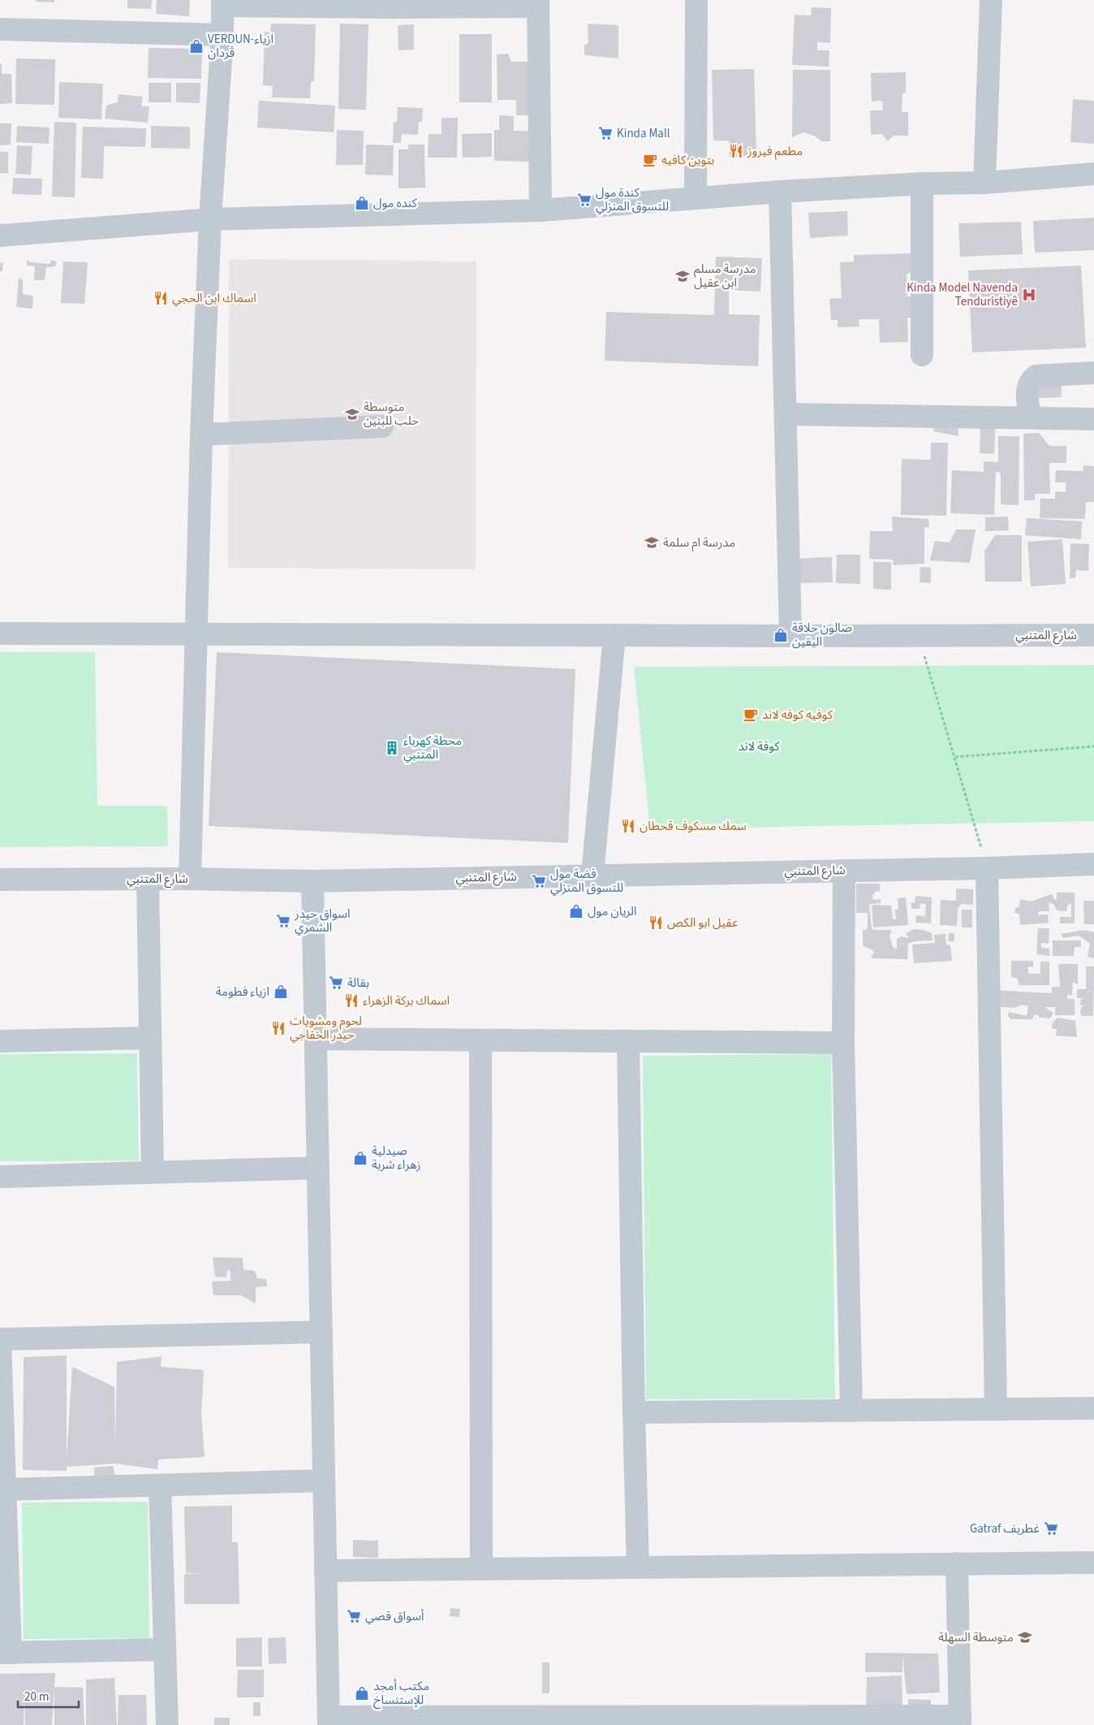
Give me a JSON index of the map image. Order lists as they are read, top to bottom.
{
  "streets": {
    "street": ["شارع المتنبي"]
  },
  "parks": ["كوفة لاند"],
  "places": {
    "shop": [
      "VERDUN-ازياء ڤردان",
      "كنده مول",
      "صالون حلاقة اليقين",
      "الريان مول",
      "ازياء فطومة",
      "صيدلية زهراء شربة",
      "مكتب أمجد للإستنساخ"
    ],
    "supermarket": [
      "Kinda Mall",
      "كندة مول للتسوق المنزلي",
      "فضة مول للتسوق المنزلي",
      "اسواق حيدر الشمري",
      "بقالة",
      "Gatraf غطريف",
      "أسواق قصي"
    ],
    "restaurant": [
      "مطعم فيروز",
      "اسماك ابن الحجي",
      "سمك مسكوف قحطان",
      "عقيل ابو الكص",
      "اسماك بركة الزهراء",
      "لحوم ومشويات حيدر الخفاجي"
    ],
    "cafe": ["بتوين كافيه", "كوفيه كوفه لاند"],
    "school or university": [
      "مدرسة مسلم ابن عقيل",
      "متوسطة حلب للبنين",
      "مدرسة ام سلمة",
      "متوسطة السهلة"
    ],
    "hospital": ["Kinda Model Navenda Tenduristiyê"],
    "building": ["محطة كهرباء المتنبي"]
  },
  "scale_bar": "20 m"
}
